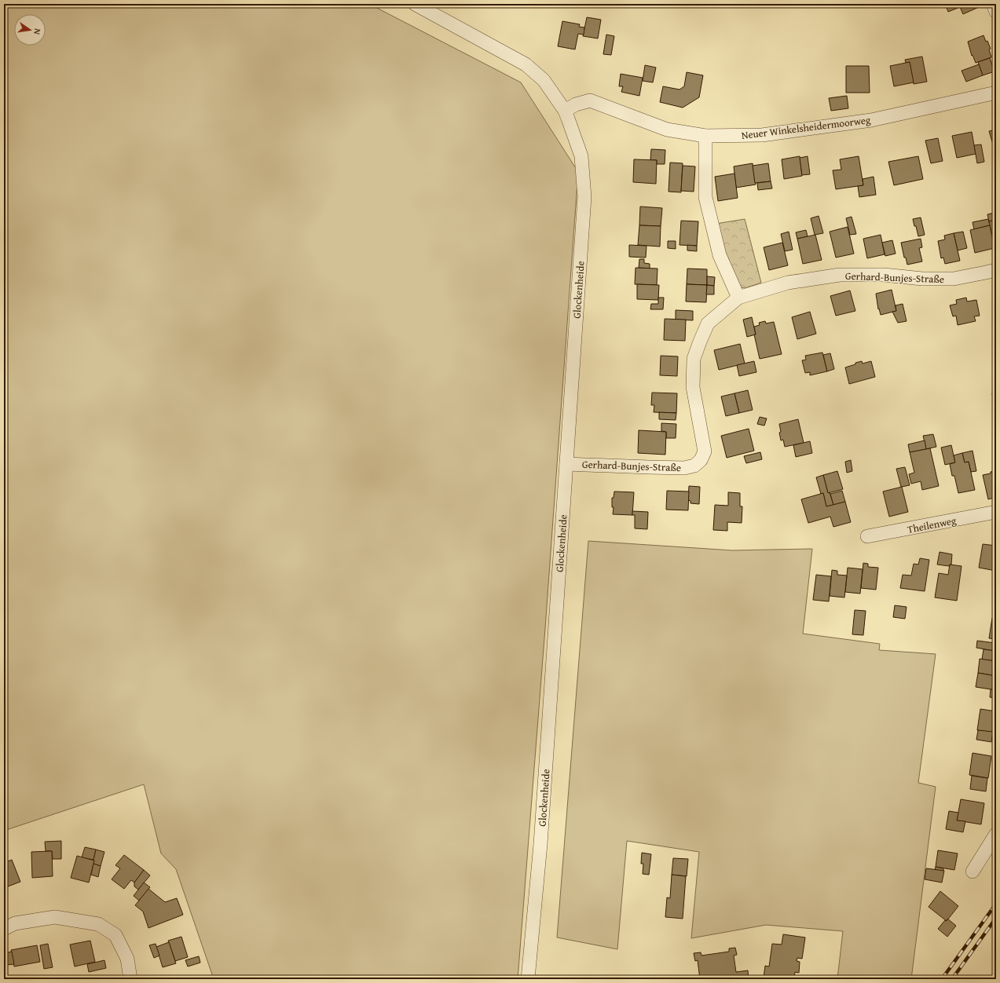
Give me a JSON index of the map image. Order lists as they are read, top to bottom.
{
  "streets": {
    "street": [
      "Neuer Winkelsheidermoorweg",
      "Gerhard-Bunjes-Straße",
      "Glockenheide",
      "Theilenweg"
    ]
  },
  "crossings": [
    ["Neuer Winkelsheidermoorweg", "Glockenheide"],
    ["Gerhard-Bunjes-Straße", "Glockenheide"]
  ],
  "north": "right"
}
